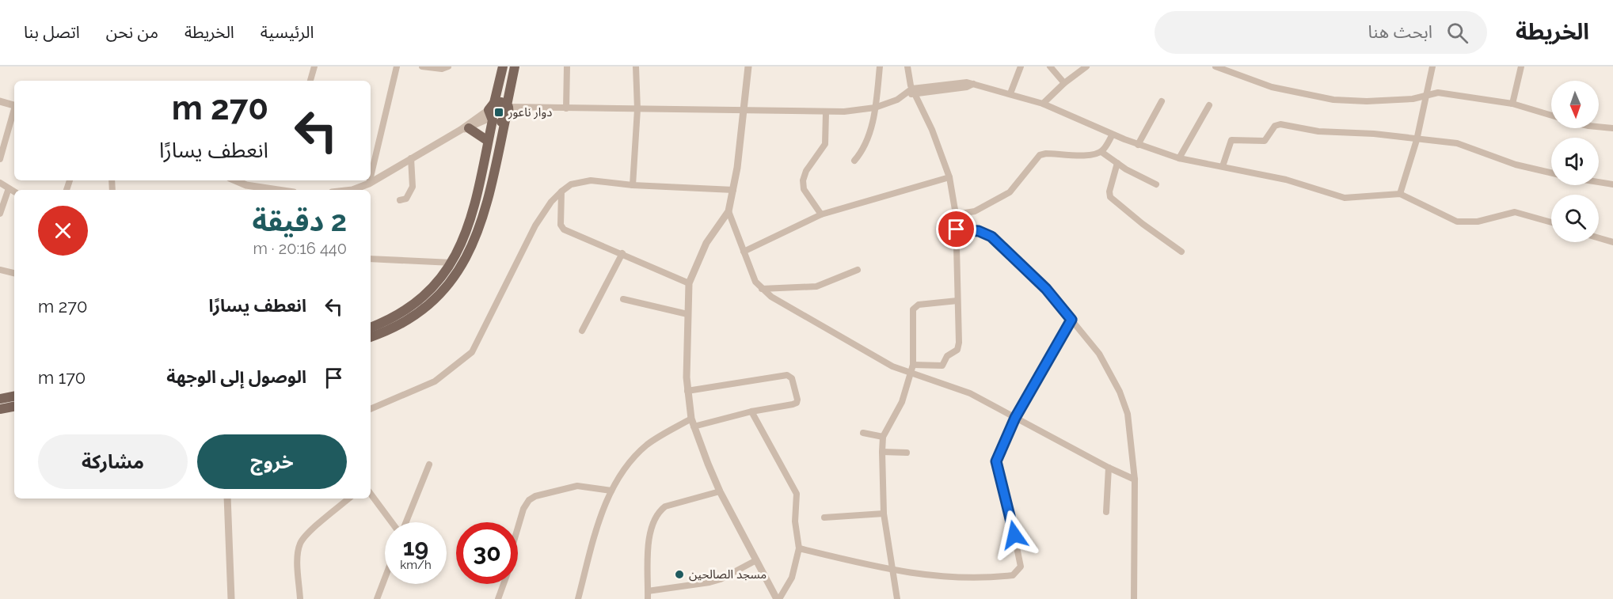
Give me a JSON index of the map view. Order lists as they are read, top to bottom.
{
  "places": {
    "transit": ["دوار ناعور"],
    "other": ["مسجد الصالحين"]
  },
  "north": "bottom",
  "page": {
    "header": "الخريطة",
    "search": "ابحث هنا",
    "nav": [
      "الرئيسية",
      "الخريطة",
      "من نحن",
      "اتصل بنا"
    ],
    "turn": ["270 m", "انعطف يسارًا"],
    "heading": ["2 دقيقة", "440 m · 20:16"],
    "list": [
      {
        "name": "انعطف يسارًا",
        "value": "270 m"
      },
      {
        "name": "الوصول إلى الوجهة",
        "value": "170 m"
      }
    ],
    "buttons": ["خروج", "مشاركة"],
    "speed": "19 km/h",
    "limit": "30"
  }
}
